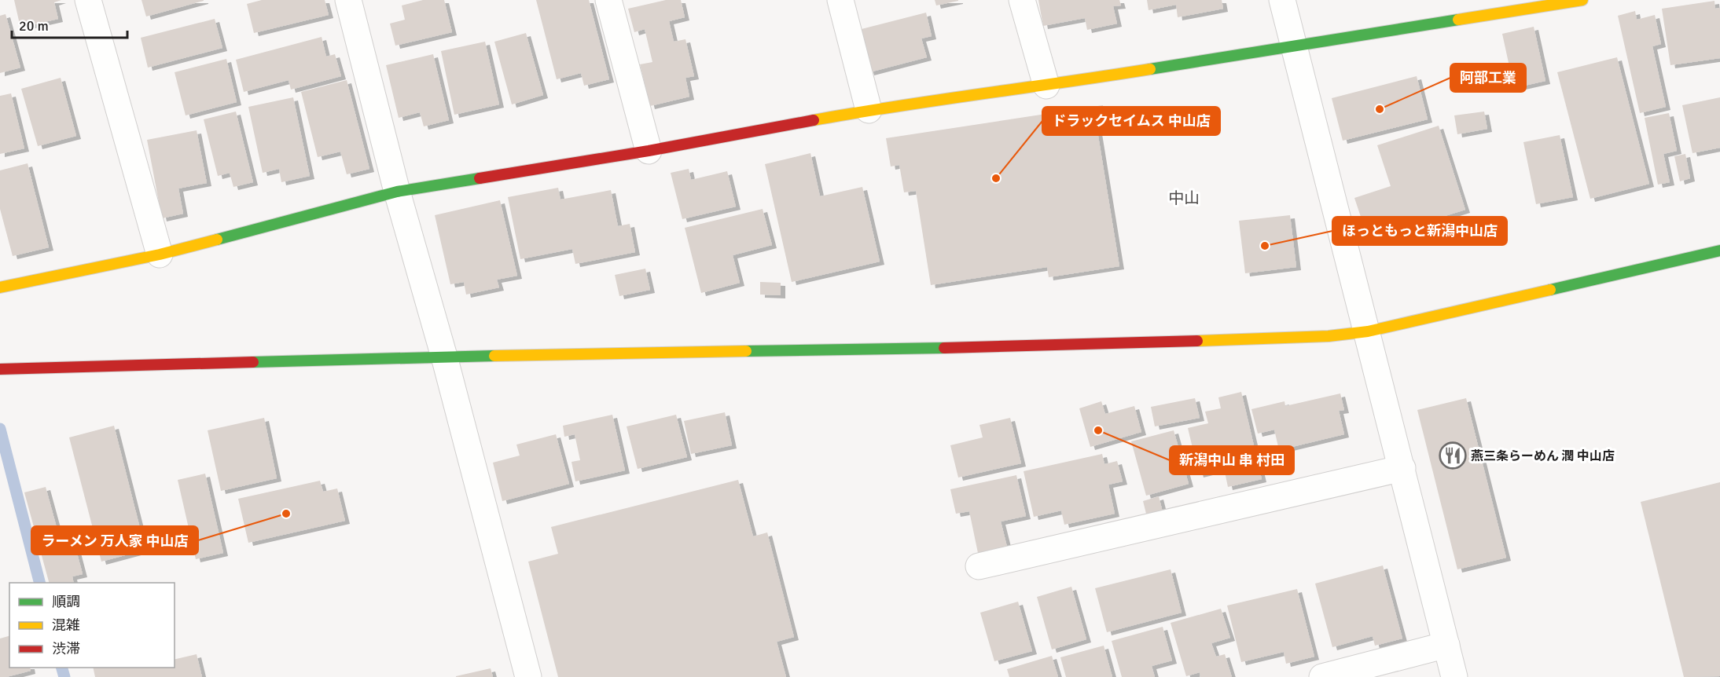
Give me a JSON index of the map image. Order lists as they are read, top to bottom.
{
  "districts": ["中山"],
  "places": {
    "other": [
      "阿部工業",
      "ドラックセイムス 中山店",
      "ほっともっと新潟中山店",
      "新潟中山 串 村田",
      "ラーメン 万人家 中山店"
    ],
    "restaurant": ["燕三条らーめん 潤 中山店"]
  },
  "legend": ["順調", "混雑", "渋滞"],
  "scale_bar": "20 m"
}
